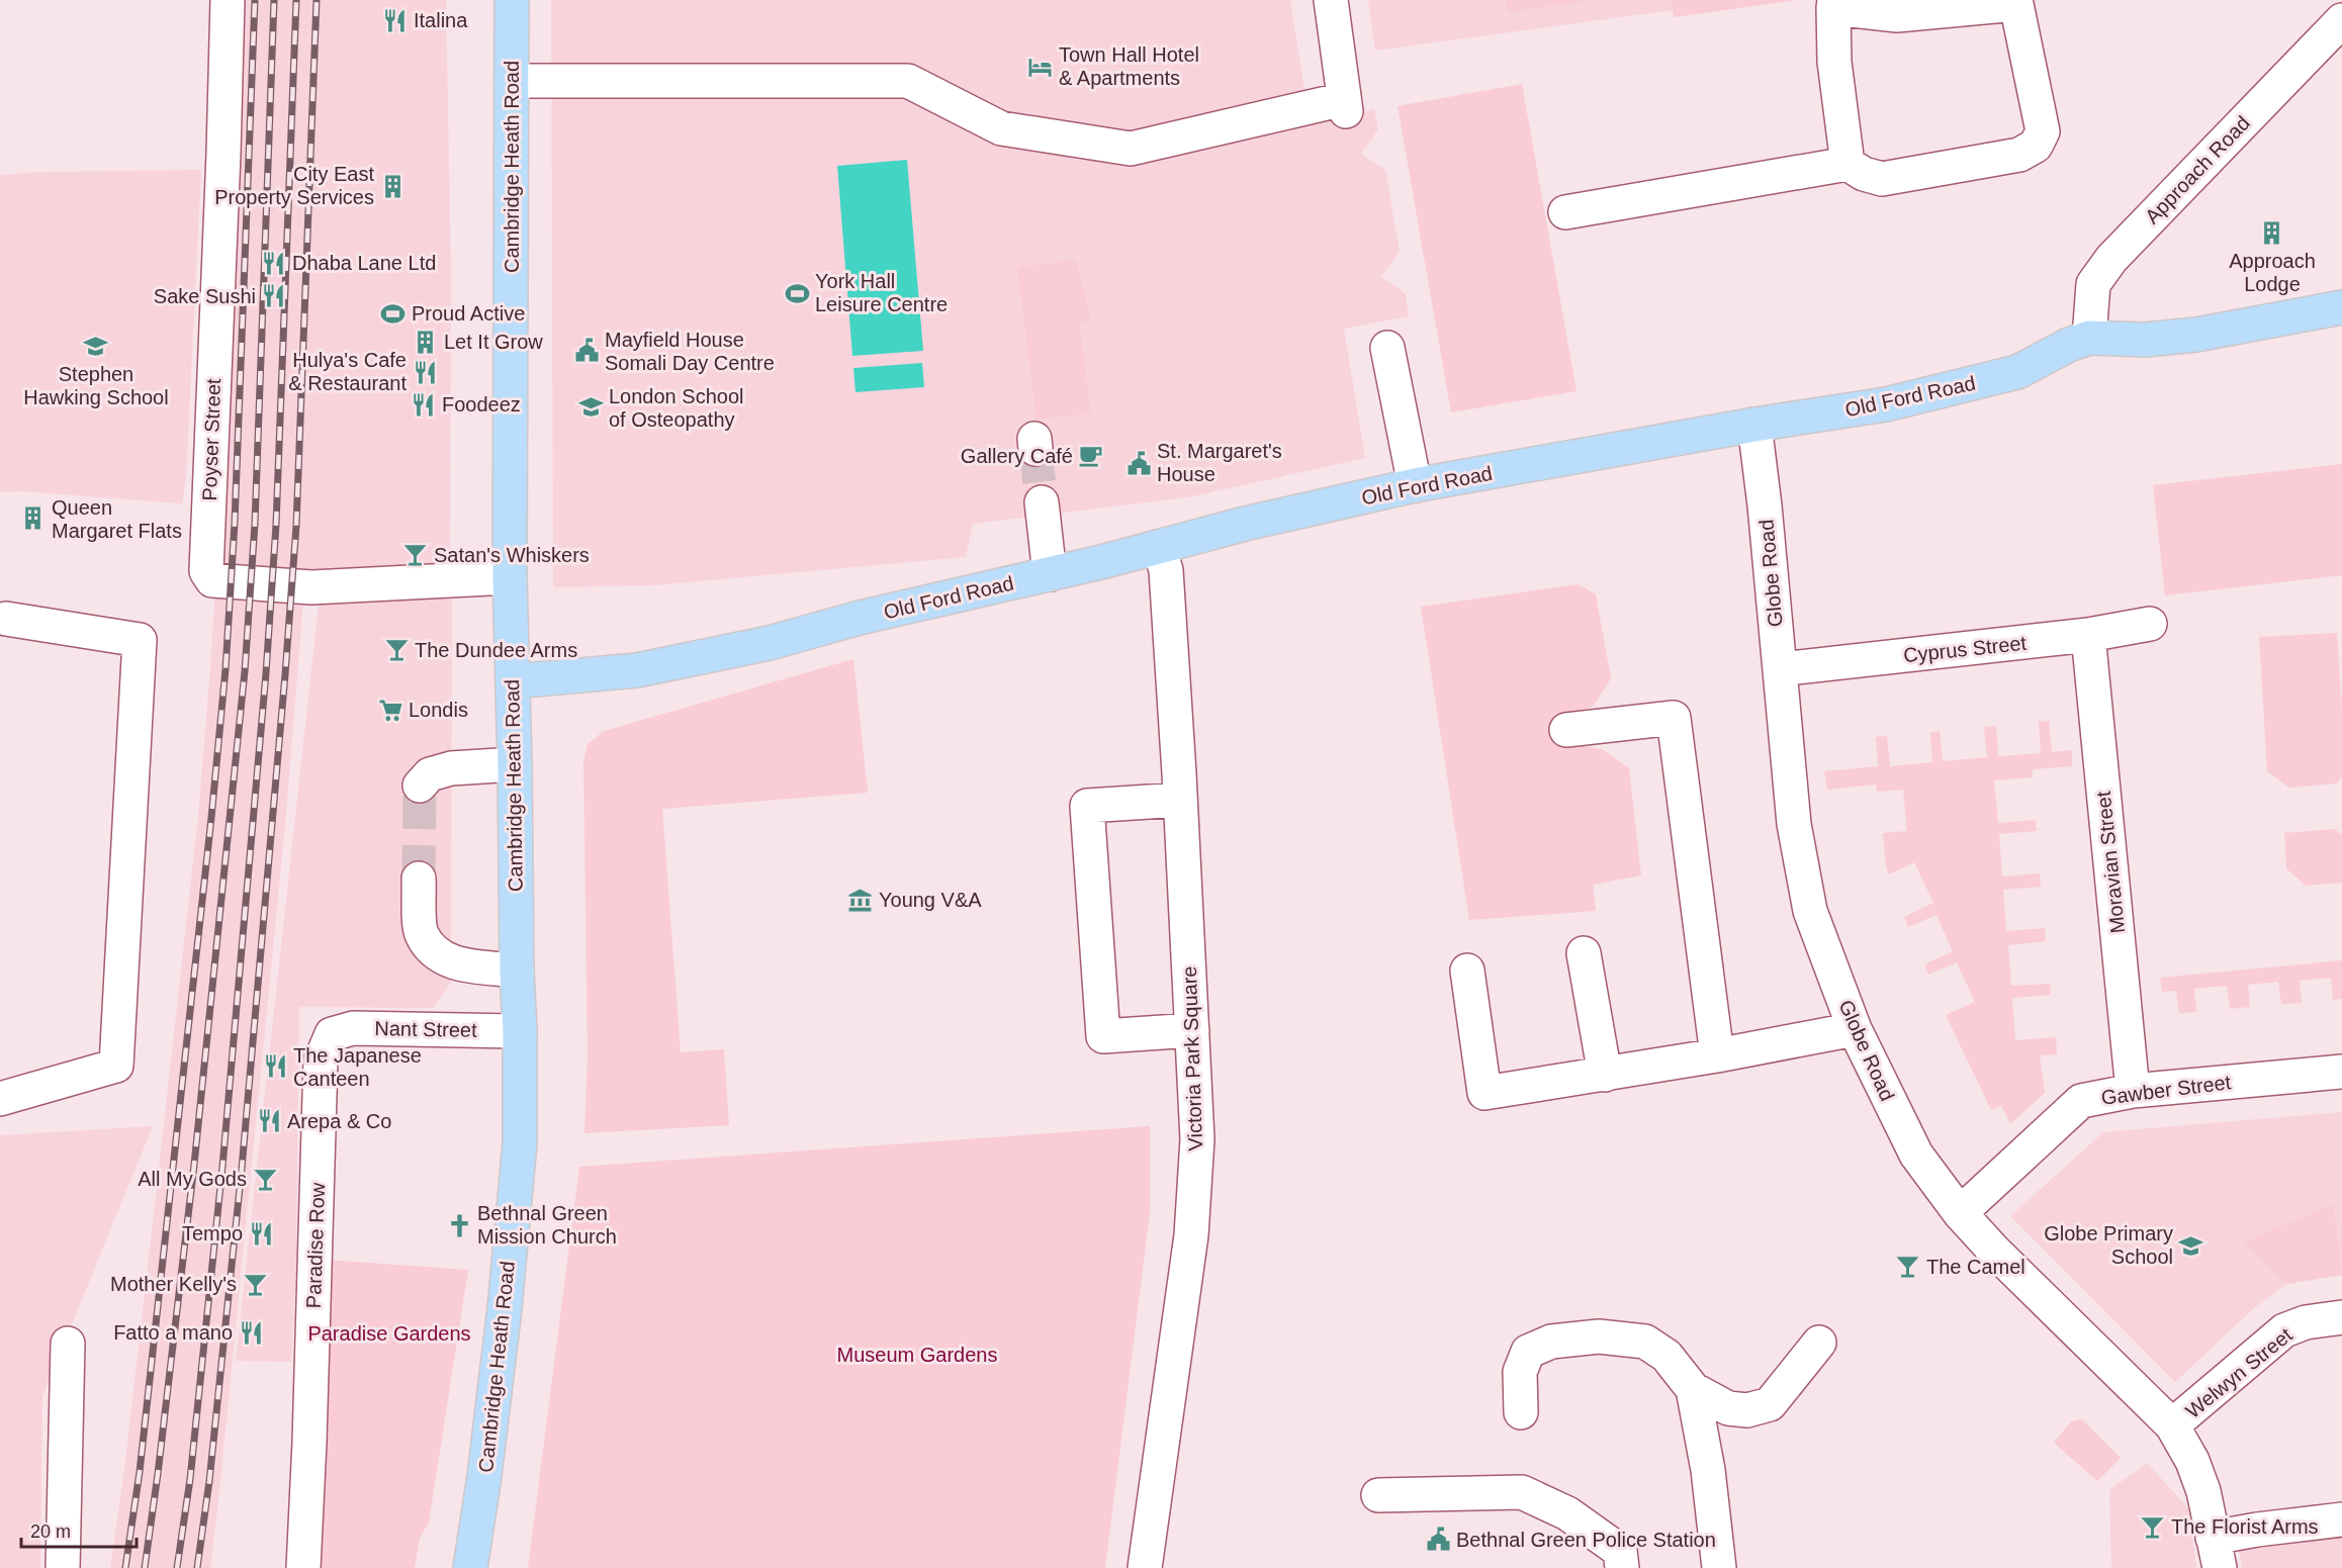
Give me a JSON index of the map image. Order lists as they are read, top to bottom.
{
  "streets": {
    "main road": ["Cambridge Heath Road", "Old Ford Road"],
    "street": [
      "Approach Road",
      "Poyser Street",
      "Globe Road",
      "Cyprus Street",
      "Moravian Street",
      "Nant Street",
      "Victoria Park Square",
      "Gawber Street",
      "Paradise Row",
      "Welwyn Street"
    ]
  },
  "crossings": [
    ["Cambridge Heath Road", "Old Ford Road"],
    ["Cambridge Heath Road", "Poyser Street"],
    ["Cambridge Heath Road", "Nant Street"],
    ["Approach Road", "Old Ford Road"],
    ["Old Ford Road", "Globe Road"],
    ["Old Ford Road", "Victoria Park Square"],
    ["Globe Road", "Cyprus Street"],
    ["Globe Road", "Gawber Street"],
    ["Globe Road", "Welwyn Street"],
    ["Cyprus Street", "Moravian Street"],
    ["Moravian Street", "Gawber Street"],
    ["Nant Street", "Paradise Row"]
  ],
  "parks": ["Paradise Gardens", "Museum Gardens"],
  "places": {
    "restaurant": [
      "Italina",
      "Dhaba Lane Ltd",
      "Sake Sushi",
      "Hulya's Cafe & Restaurant",
      "Foodeez",
      "The Japanese Canteen",
      "Arepa & Co",
      "Tempo",
      "Fatto a mano"
    ],
    "hotel": ["Town Hall Hotel & Apartments"],
    "building": [
      "City East Property Services",
      "Approach Lodge",
      "Let It Grow",
      "Queen Margaret Flats"
    ],
    "sports": ["York Hall Leisure Centre", "Proud Active"],
    "school or university": ["Stephen Hawking School", "London School of Osteopathy", "Globe Primary School"],
    "public building": ["Mayfield House Somali Day Centre", "St. Margaret's House", "Bethnal Green Police Station"],
    "cafe": ["Gallery Café"],
    "bar": [
      "Satan's Whiskers",
      "The Dundee Arms",
      "All My Gods",
      "The Camel",
      "Mother Kelly's",
      "The Florist Arms"
    ],
    "supermarket": ["Londis"],
    "museum": ["Young V&A"],
    "church": ["Bethnal Green Mission Church"]
  },
  "scale_bar": "20 m"
}
